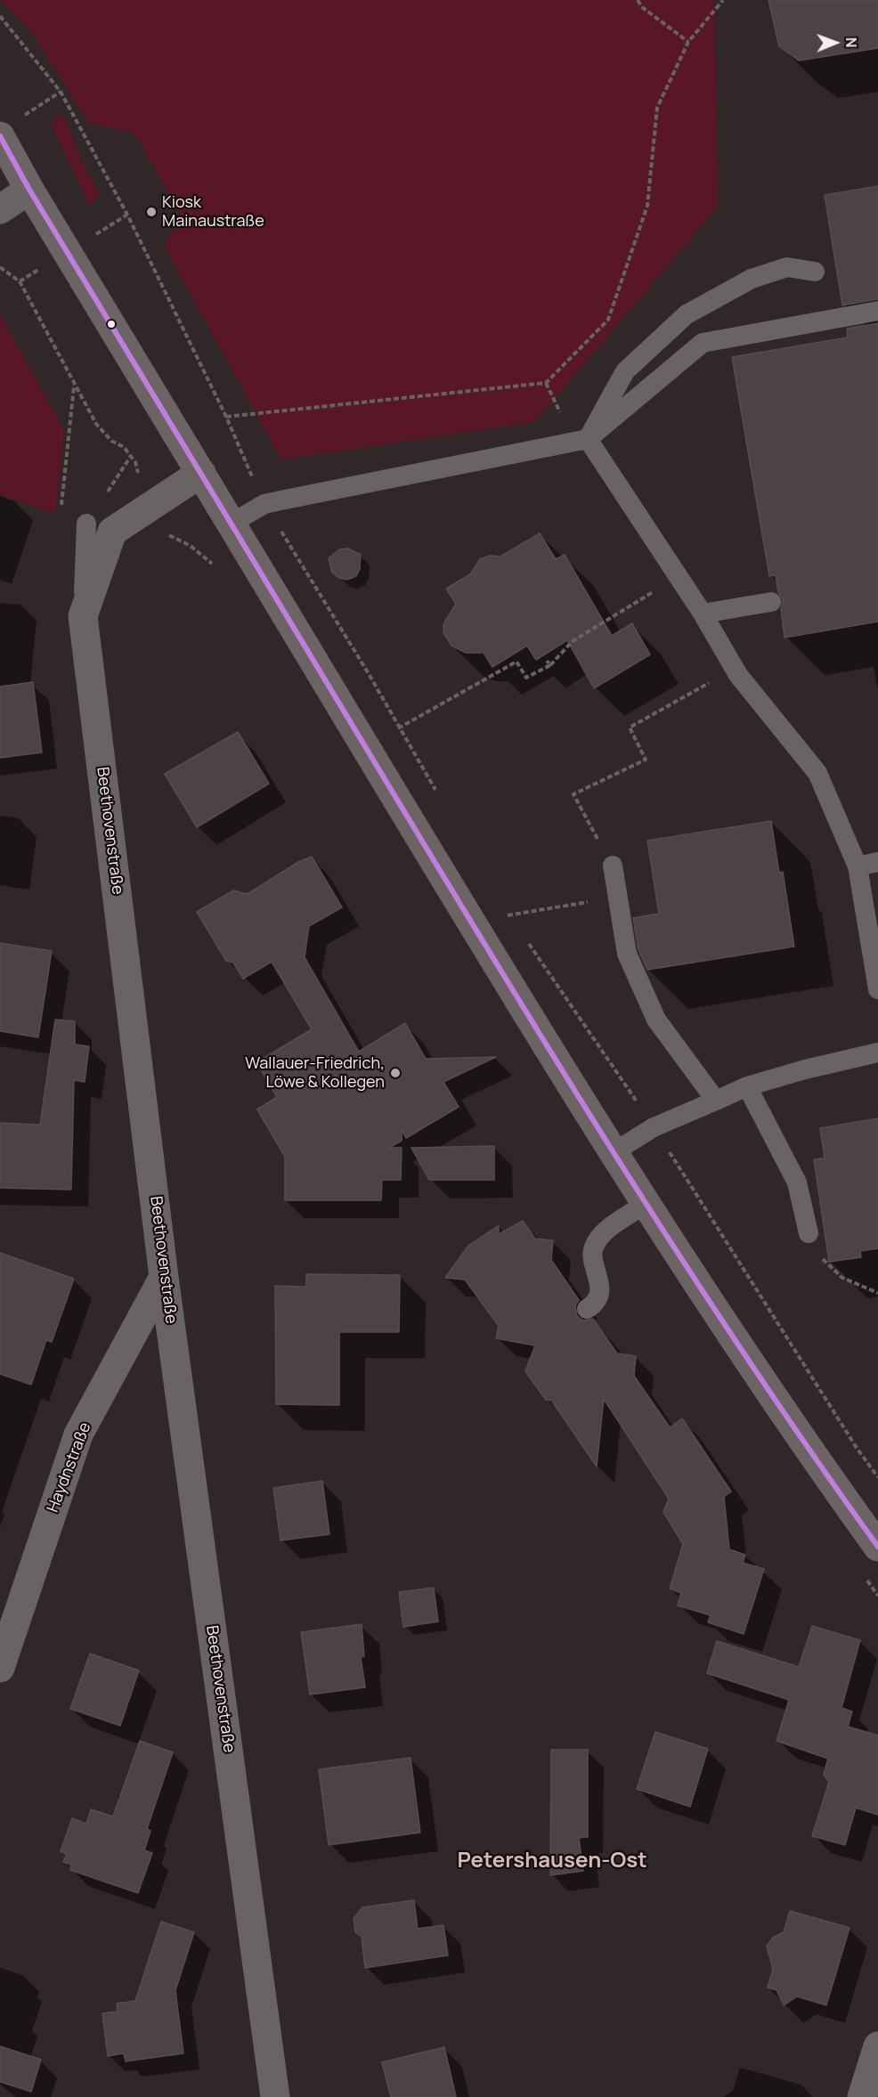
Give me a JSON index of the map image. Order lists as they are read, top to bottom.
{
  "streets": {
    "street": ["Beethovenstraße", "Haydnstraße"]
  },
  "crossings": [
    ["Beethovenstraße", "Haydnstraße"]
  ],
  "districts": ["Petershausen-Ost"],
  "places": ["Kiosk Mainaustraße", "Wallauer-Friedrich, Löwe & Kollegen"],
  "north": "right"
}
